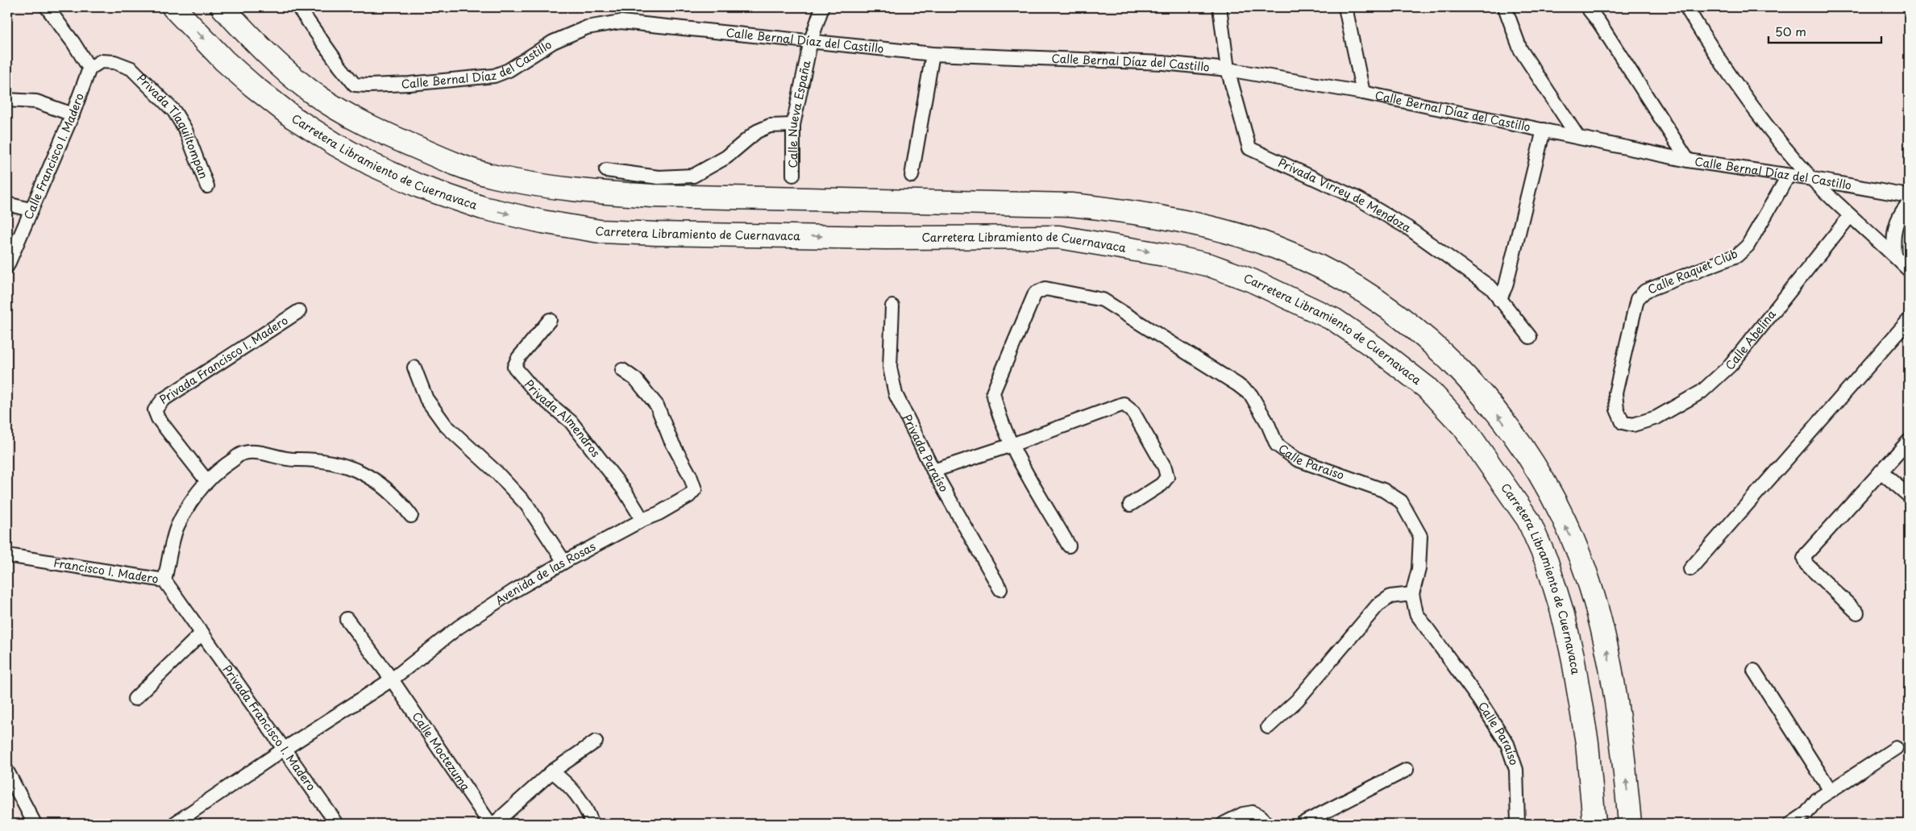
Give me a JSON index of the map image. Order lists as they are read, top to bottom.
{
  "streets": {
    "highway": ["Carretera Libramiento de Cuernavaca"],
    "street": [
      "Calle Bernal Díaz del Castillo",
      "Calle Nueva España",
      "Privada Tlaquiltompan",
      "Calle Francisco I. Madero",
      "Privada Virrey de Mendoza",
      "Calle Raquet Club",
      "Calle Abelina",
      "Privada Francisco I. Madero",
      "Privada Almendros",
      "Privada Paraíso",
      "Calle Paraíso",
      "Francisco I. Madero",
      "Avenida de las Rosas",
      "Calle Moctezuma"
    ]
  },
  "crossings": [
    ["Calle Bernal Díaz del Castillo", "Calle Nueva España"],
    ["Calle Bernal Díaz del Castillo", "Privada Virrey de Mendoza"],
    ["Calle Bernal Díaz del Castillo", "Calle Raquet Club"],
    ["Privada Tlaquiltompan", "Calle Francisco I. Madero"],
    ["Calle Raquet Club", "Calle Abelina"],
    ["Privada Francisco I. Madero", "Francisco I. Madero"],
    ["Privada Francisco I. Madero", "Avenida de las Rosas"],
    ["Privada Almendros", "Avenida de las Rosas"],
    ["Avenida de las Rosas", "Calle Moctezuma"]
  ],
  "one_way": ["Carretera Libramiento de Cuernavaca"],
  "scale_bar": "50 m"
}
